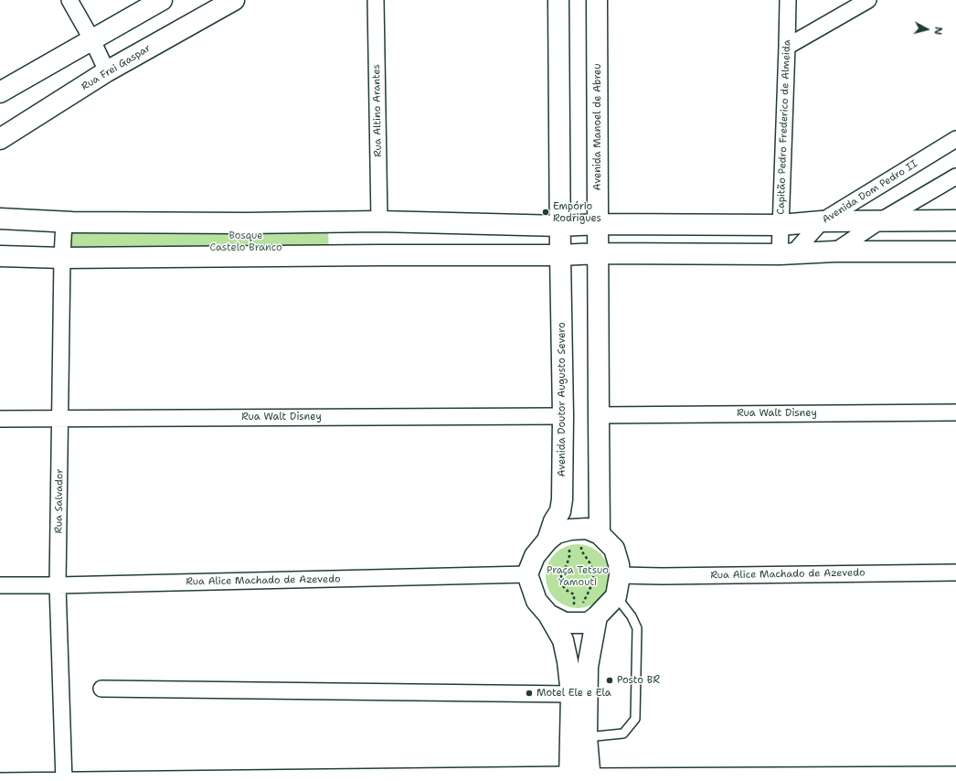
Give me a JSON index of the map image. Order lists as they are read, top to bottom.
{
  "streets": {
    "street": [
      "Rua Frei Gaspar",
      "Rua Altino Arantes",
      "Avenida Manoel de Abreu",
      "Capitão Pedro Frederico de Almeida",
      "Avenida Dom Pedro II",
      "Avenida Doutor Augusto Severo",
      "Rua Walt Disney",
      "Rua Salvador",
      "Rua Alice Machado de Azevedo"
    ]
  },
  "crossings": [
    ["Capitão Pedro Frederico de Almeida", "Avenida Dom Pedro II"],
    ["Avenida Doutor Augusto Severo", "Rua Walt Disney"],
    ["Avenida Doutor Augusto Severo", "Rua Alice Machado de Azevedo"],
    ["Rua Walt Disney", "Rua Salvador"],
    ["Rua Salvador", "Rua Alice Machado de Azevedo"]
  ],
  "parks": ["Bosque Castelo Branco", "Praça Tetsuo Yamouti"],
  "places": ["Empório Rodrigues", "Posto BR", "Motel Ele e Ela"],
  "north": "right"
}
